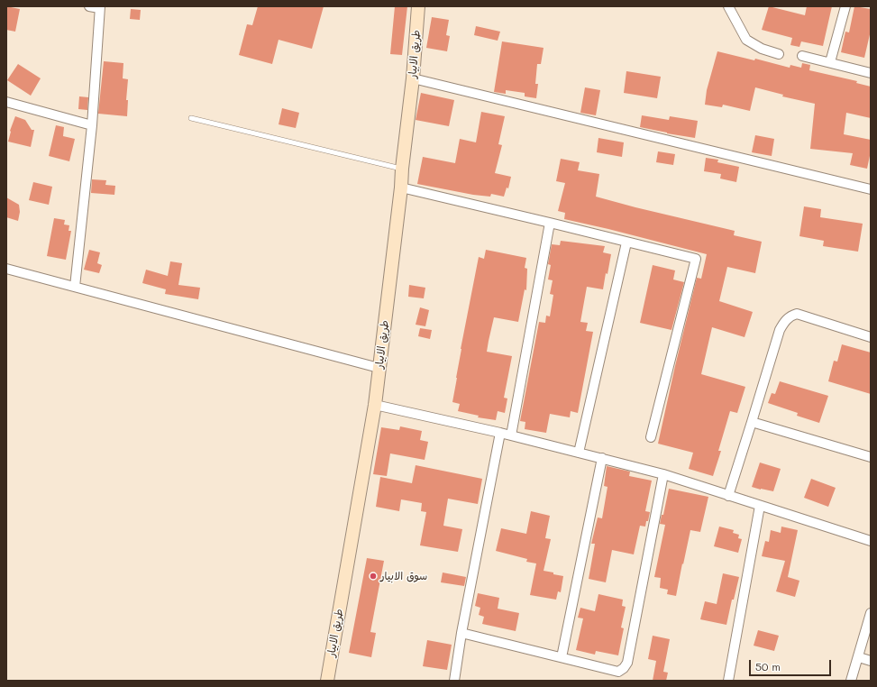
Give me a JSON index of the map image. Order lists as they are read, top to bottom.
{
  "streets": {
    "main road": ["طريق الابيار"]
  },
  "places": ["سوق الابيار"],
  "scale_bar": "50 m"
}
